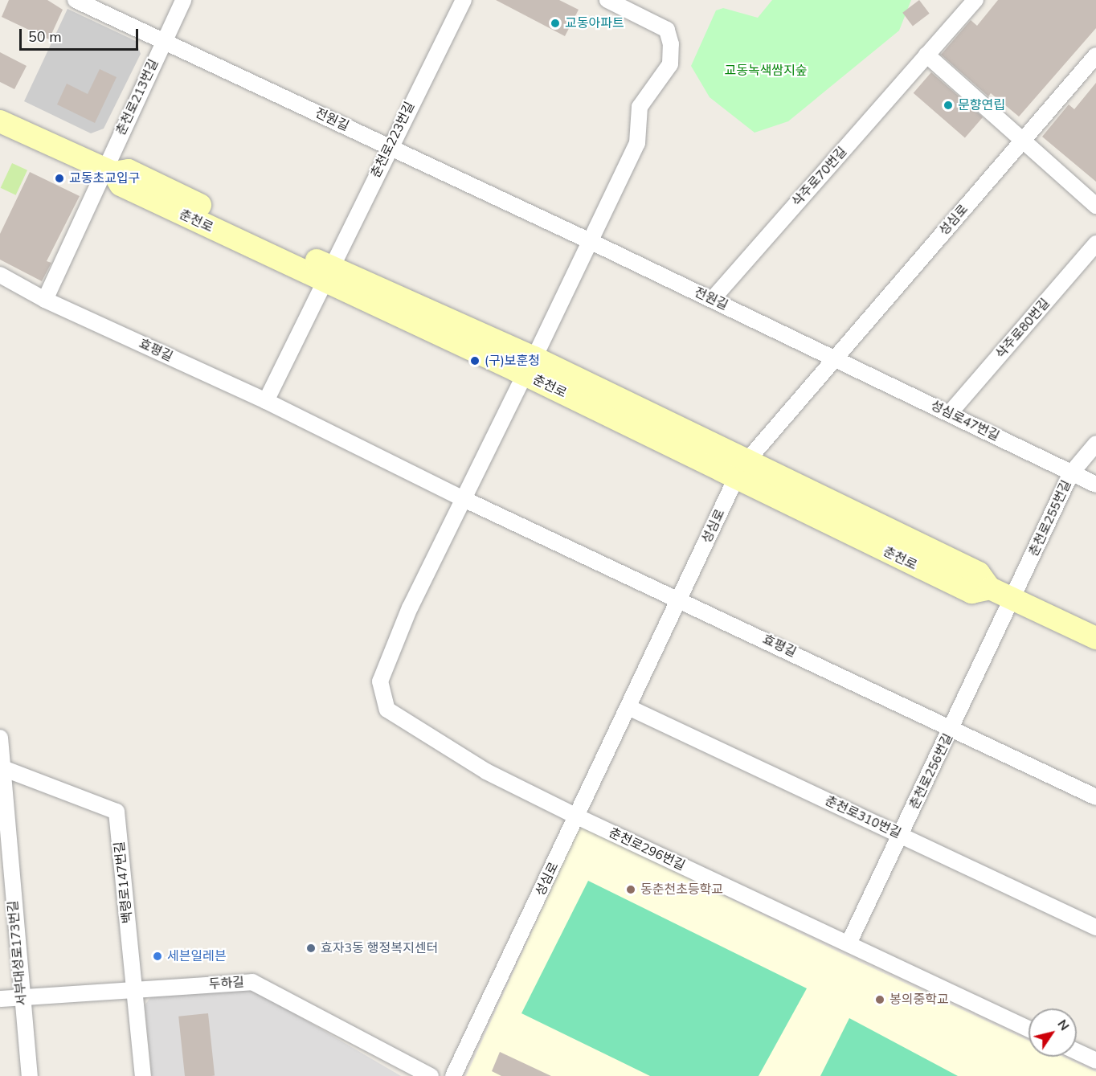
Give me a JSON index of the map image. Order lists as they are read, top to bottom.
{
  "streets": {
    "street": [
      "춘천로213번길",
      "전원길",
      "춘천로223번길",
      "삭주로70번길",
      "성심로",
      "춘천로",
      "삭주로80번길",
      "효평길",
      "성심로47번길",
      "춘천로255번길",
      "춘천로256번길",
      "춘천로310번길",
      "춘천로296번길",
      "백령로147번길",
      "서부대성로173번길",
      "두하길"
    ]
  },
  "crossings": [
    ["춘천로213번길", "전원길"],
    ["춘천로213번길", "춘천로"],
    ["전원길", "춘천로223번길"],
    ["전원길", "삭주로70번길"],
    ["전원길", "성심로"],
    ["전원길", "성심로47번길"],
    ["춘천로223번길", "춘천로"],
    ["성심로", "춘천로"],
    ["성심로", "효평길"],
    ["성심로", "성심로47번길"],
    ["성심로", "춘천로310번길"],
    ["성심로", "춘천로296번길"],
    ["춘천로", "춘천로255번길"],
    ["춘천로", "춘천로256번길"],
    ["삭주로80번길", "성심로47번길"],
    ["효평길", "춘천로256번길"],
    ["효평길", "춘천로296번길"],
    ["성심로47번길", "춘천로255번길"],
    ["춘천로255번길", "춘천로256번길"],
    ["춘천로256번길", "춘천로310번길"],
    ["춘천로256번길", "춘천로296번길"],
    ["백령로147번길", "서부대성로173번길"],
    ["백령로147번길", "두하길"],
    ["서부대성로173번길", "두하길"]
  ],
  "parks": ["교동녹색쌈지숲"],
  "places": [
    "교동아파트",
    "문향연립",
    "교동초교입구",
    "(구)보훈청",
    "동춘천초등학교",
    "효자3동 행정복지센터",
    "세븐일레븐",
    "봉의중학교"
  ],
  "scale_bar": "50 m",
  "north": "top right"
}
